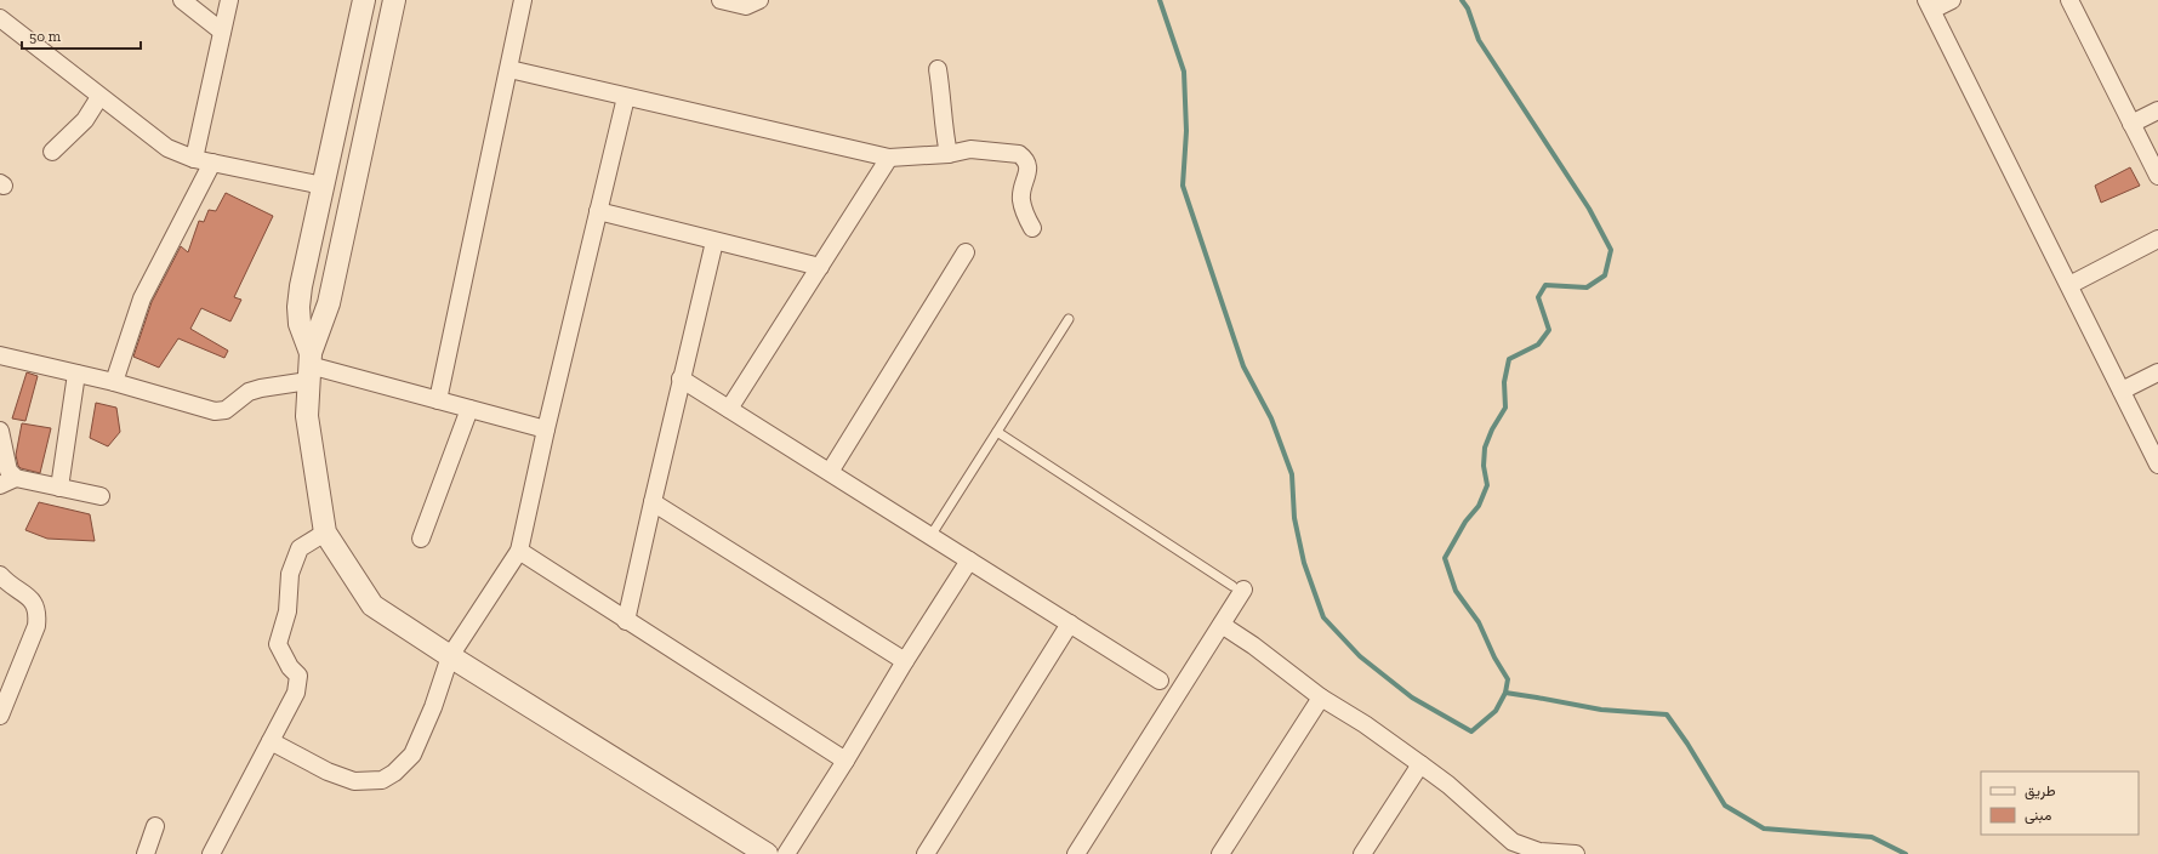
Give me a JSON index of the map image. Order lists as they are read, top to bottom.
{
  "legend": ["طريق", "مبنى"],
  "scale_bar": "50 m"
}
